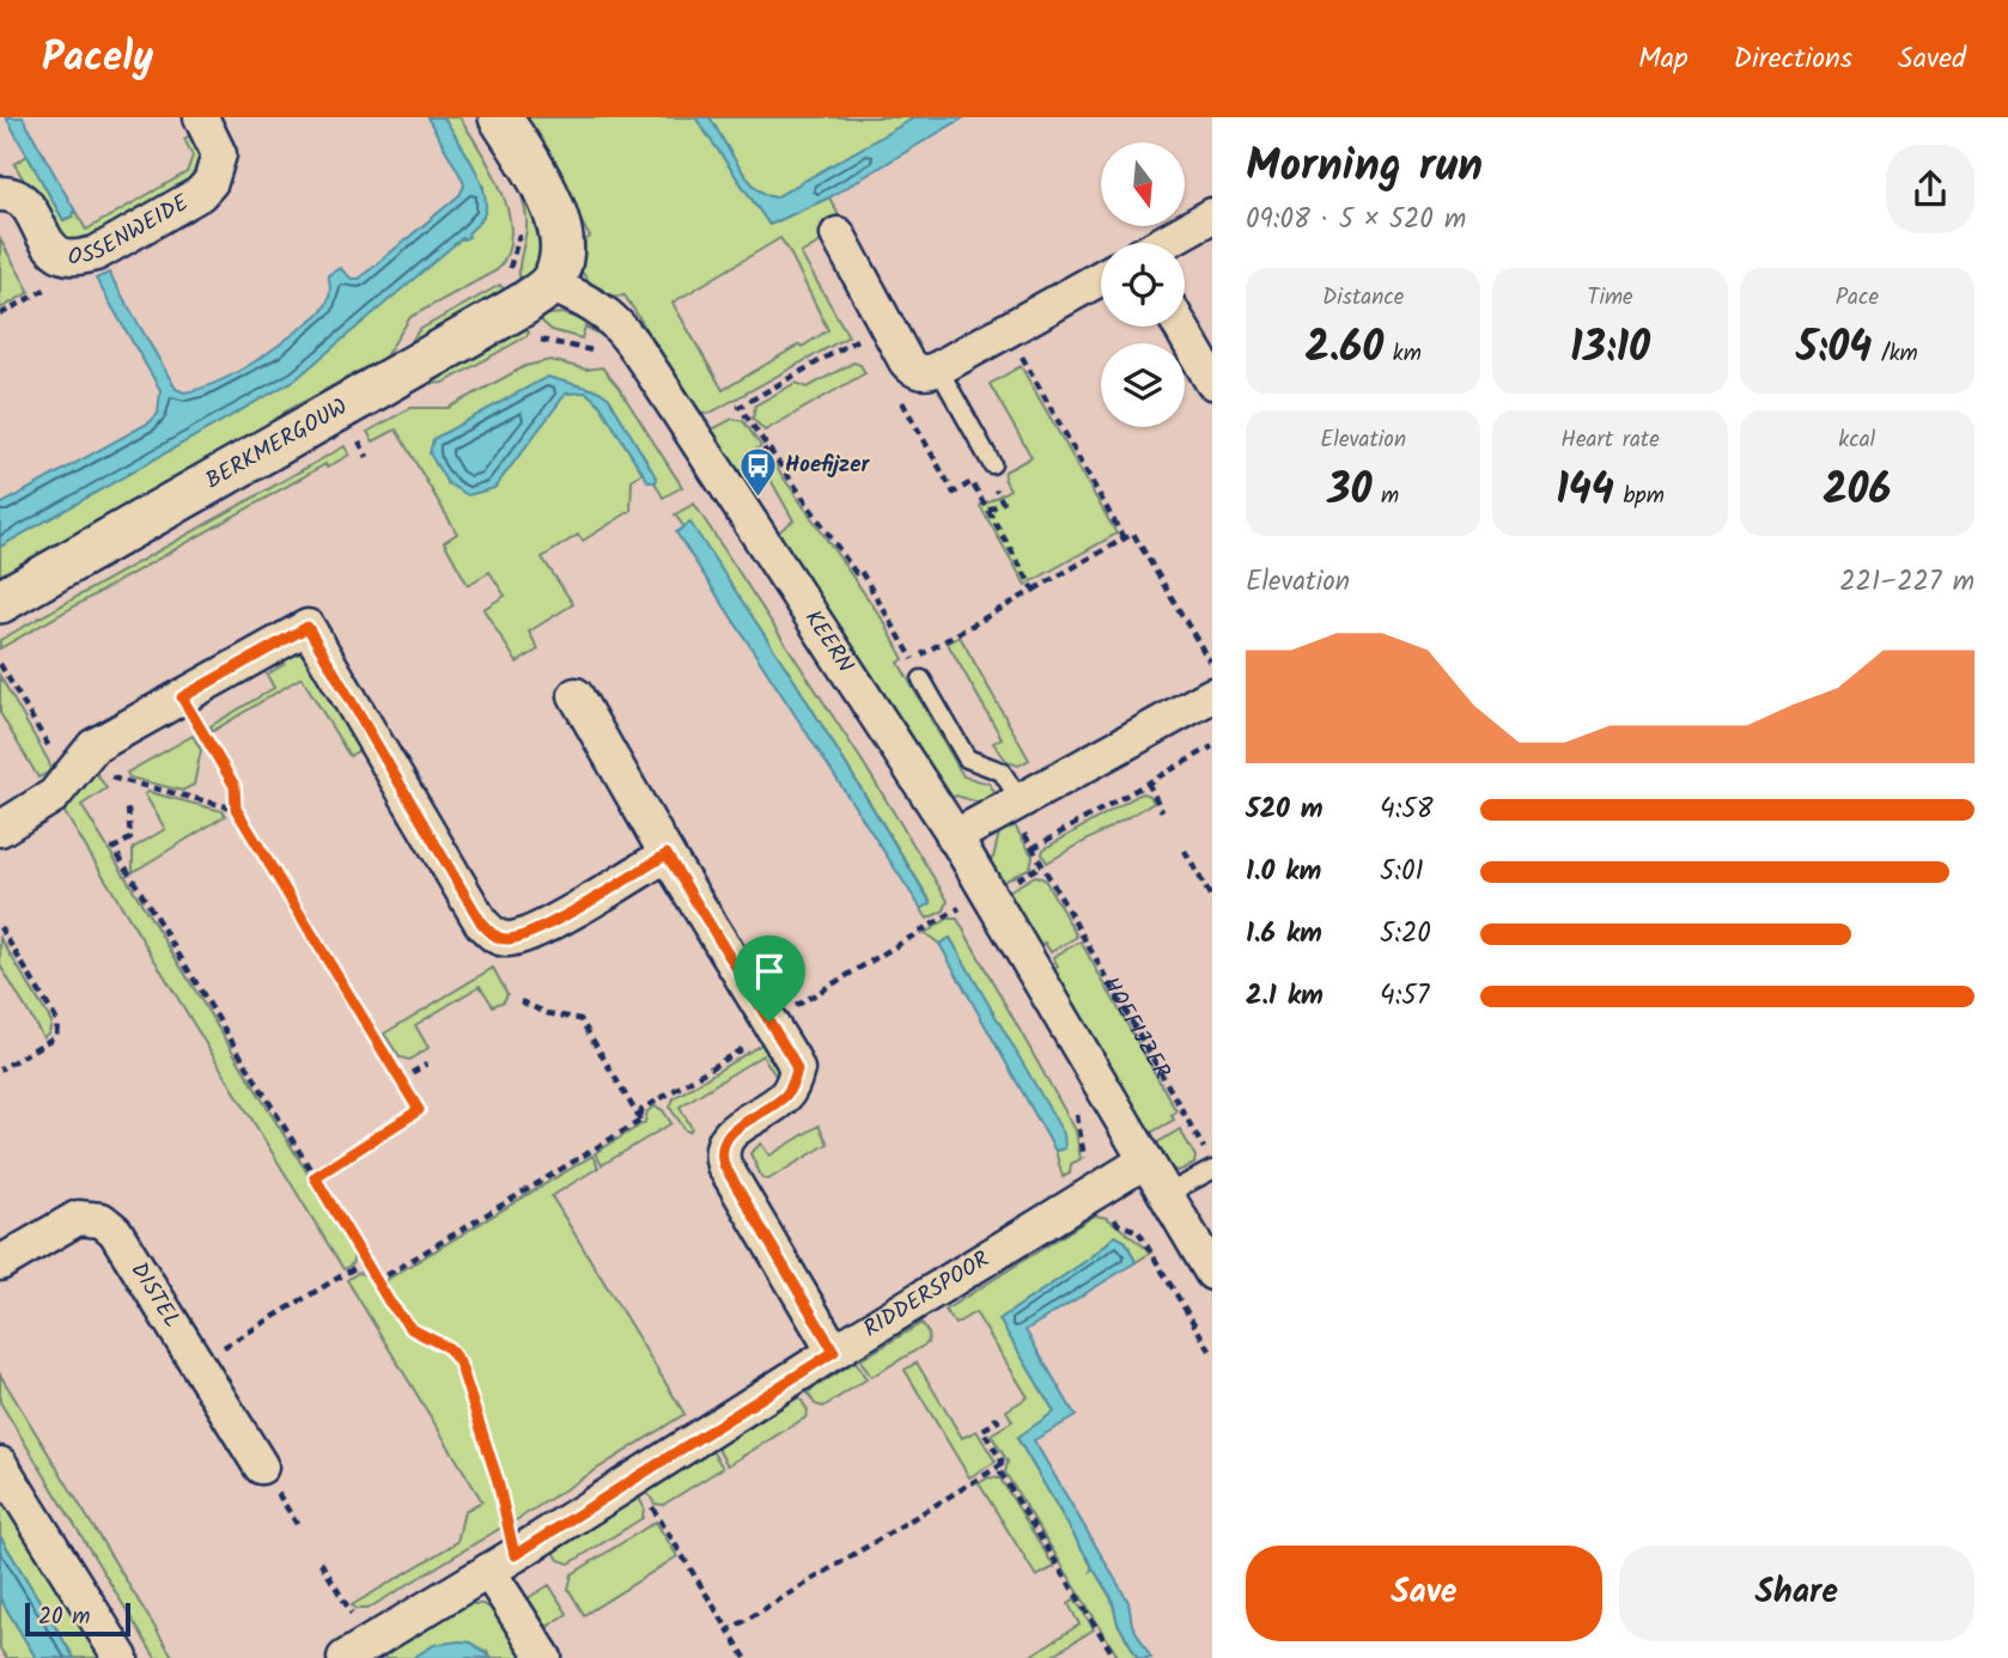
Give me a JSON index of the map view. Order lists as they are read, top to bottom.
{
  "streets": {
    "street": [
      "OSSENWEIDE",
      "BERKMERGOUW",
      "KEERN",
      "RIDDERSPOOR",
      "DISTEL"
    ],
    "path": ["HOEFIJZER"]
  },
  "crossings": [
    ["BERKMERGOUW", "KEERN"],
    ["KEERN", "RIDDERSPOOR"]
  ],
  "places": {
    "bus stop": ["Hoefijzer"]
  },
  "scale_bar": "20 m",
  "north": "bottom",
  "page": {
    "header": "Pacely",
    "nav": ["Map", "Directions", "Saved"],
    "heading": ["Morning run", "09:08 · 5 × 520 m"],
    "stats": [
      ["Distance", "2.60 km"],
      ["Time", "13:10"],
      ["Pace", "5:04 /km"],
      ["Elevation", "30 m"],
      ["Heart rate", "144 bpm"],
      ["kcal", "206"]
    ],
    "chart": ["Elevation", "221–227 m"],
    "list": [
      {
        "name": "520 m",
        "note": "4:58"
      },
      {
        "name": "1.0 km",
        "note": "5:01"
      },
      {
        "name": "1.6 km",
        "note": "5:20"
      },
      {
        "name": "2.1 km",
        "note": "4:57"
      }
    ],
    "buttons": ["Save", "Share"],
    "scale": "20 m"
  }
}
